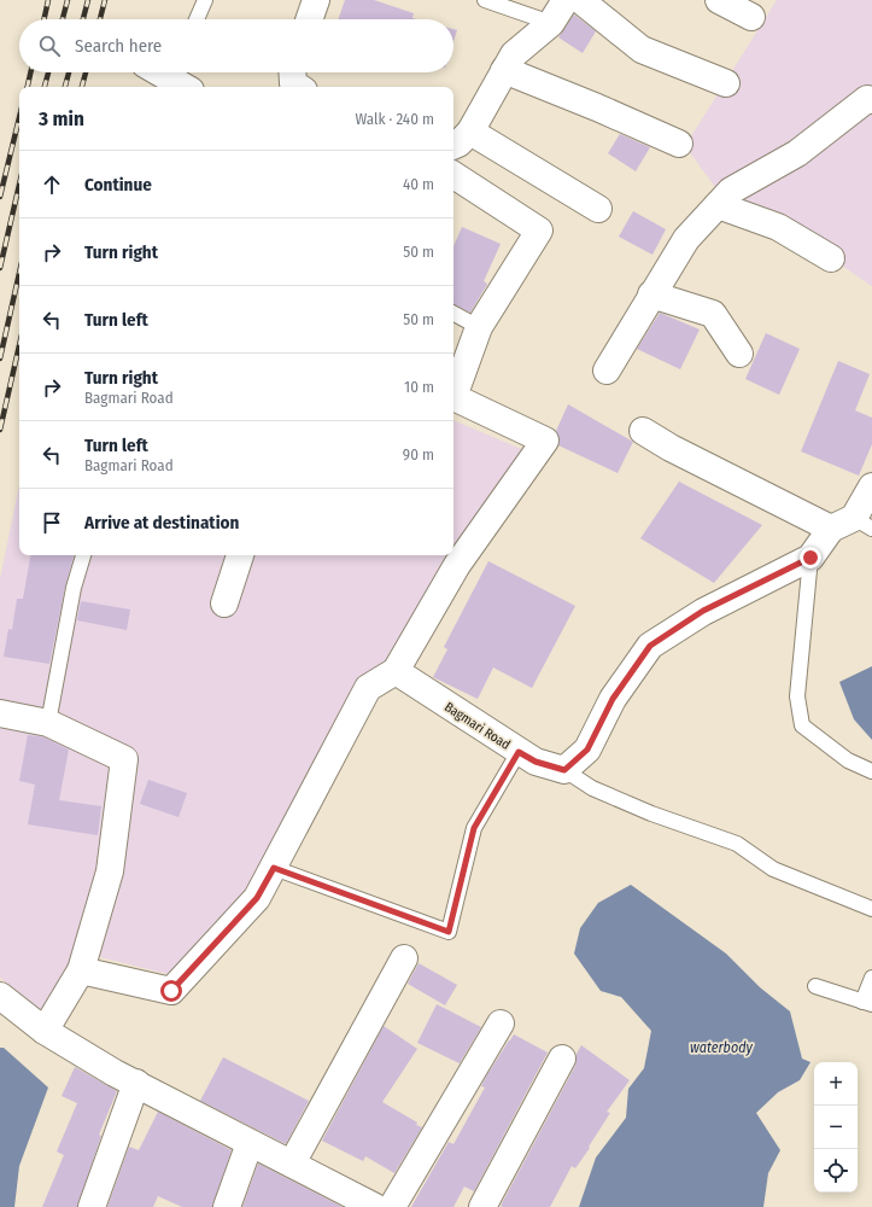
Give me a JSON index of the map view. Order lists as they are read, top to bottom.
{
  "streets": {
    "street": ["Bagmari Road"]
  },
  "water": ["waterbody"],
  "page": {
    "search": "Search here",
    "heading": ["3 min", "Walk · 240 m"],
    "list": [
      ["Continue", "40 m"],
      ["Turn right", "50 m"],
      ["Turn left", "50 m"],
      ["Turn right", "Bagmari Road", "10 m"],
      ["Turn left", "Bagmari Road", "90 m"],
      "Arrive at destination"
    ],
    "map_buttons": ["+", "−"]
  }
}
